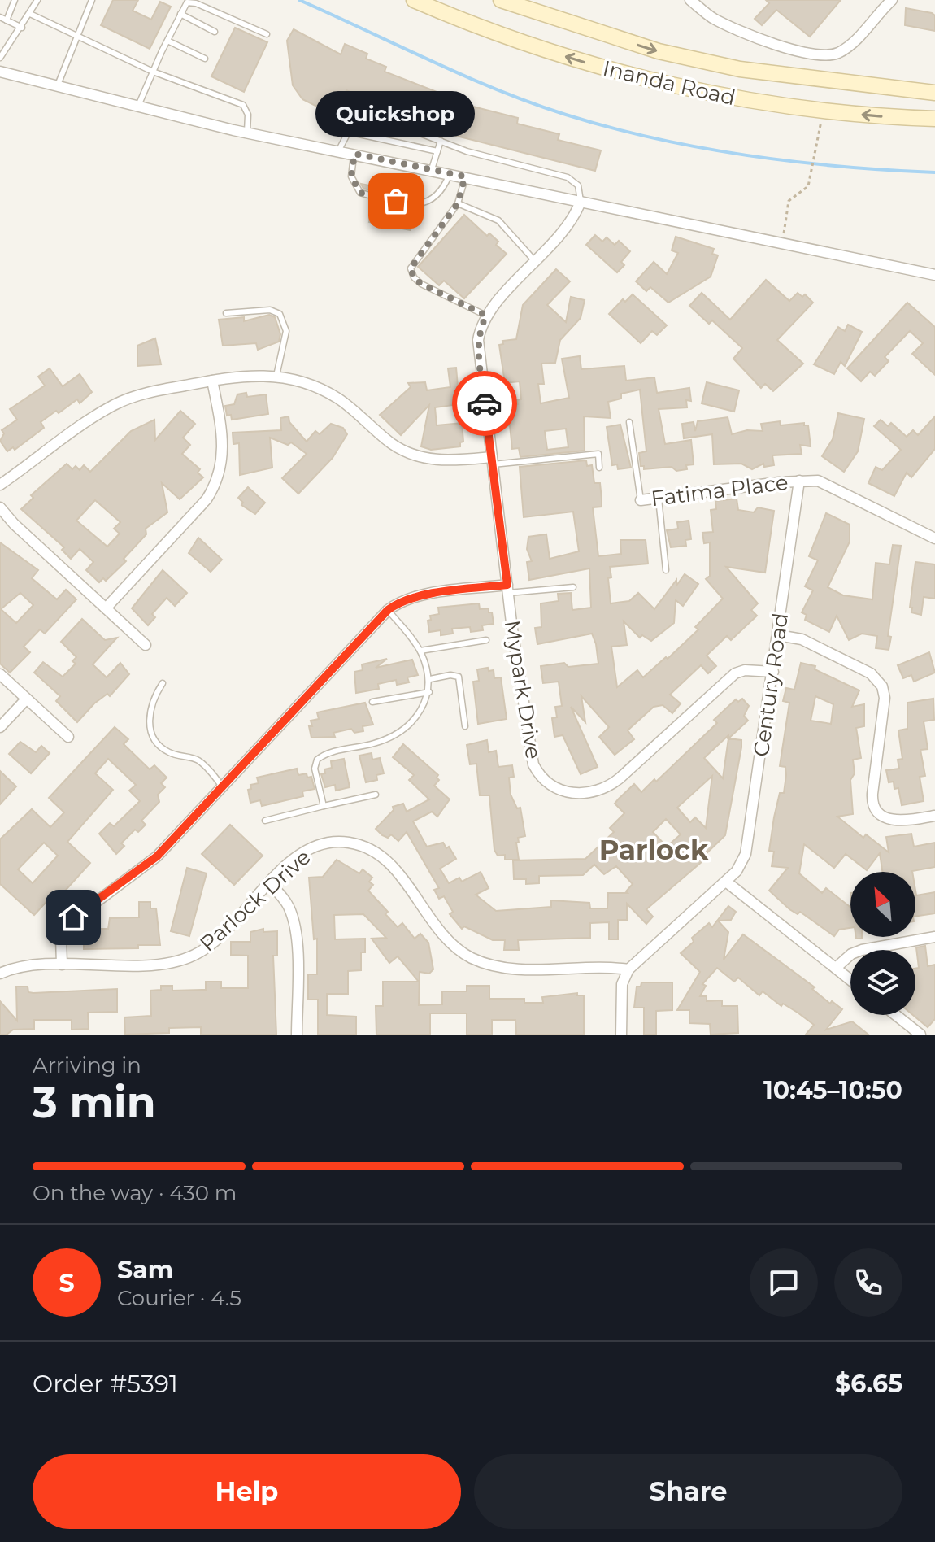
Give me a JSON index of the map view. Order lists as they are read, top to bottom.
{
  "streets": {
    "main road": ["Inanda Road"],
    "street": [
      "Fatima Place",
      "Century Road",
      "Mypark Drive",
      "Parlock Drive"
    ]
  },
  "crossings": [
    ["Fatima Place", "Century Road"],
    ["Century Road", "Mypark Drive"]
  ],
  "districts": ["Parlock"],
  "places": ["Quickshop"],
  "north": "top left",
  "page": {
    "bubble": "Quickshop",
    "heading": ["3 min", "Arriving in", "10:45–10:50"],
    "panel": [
      "Sam",
      "Courier · 4.5",
      "Order #5391",
      "$6.65"
    ],
    "bar": "On the way · 430 m",
    "round": "S",
    "buttons": ["Help", "Share"]
  }
}
